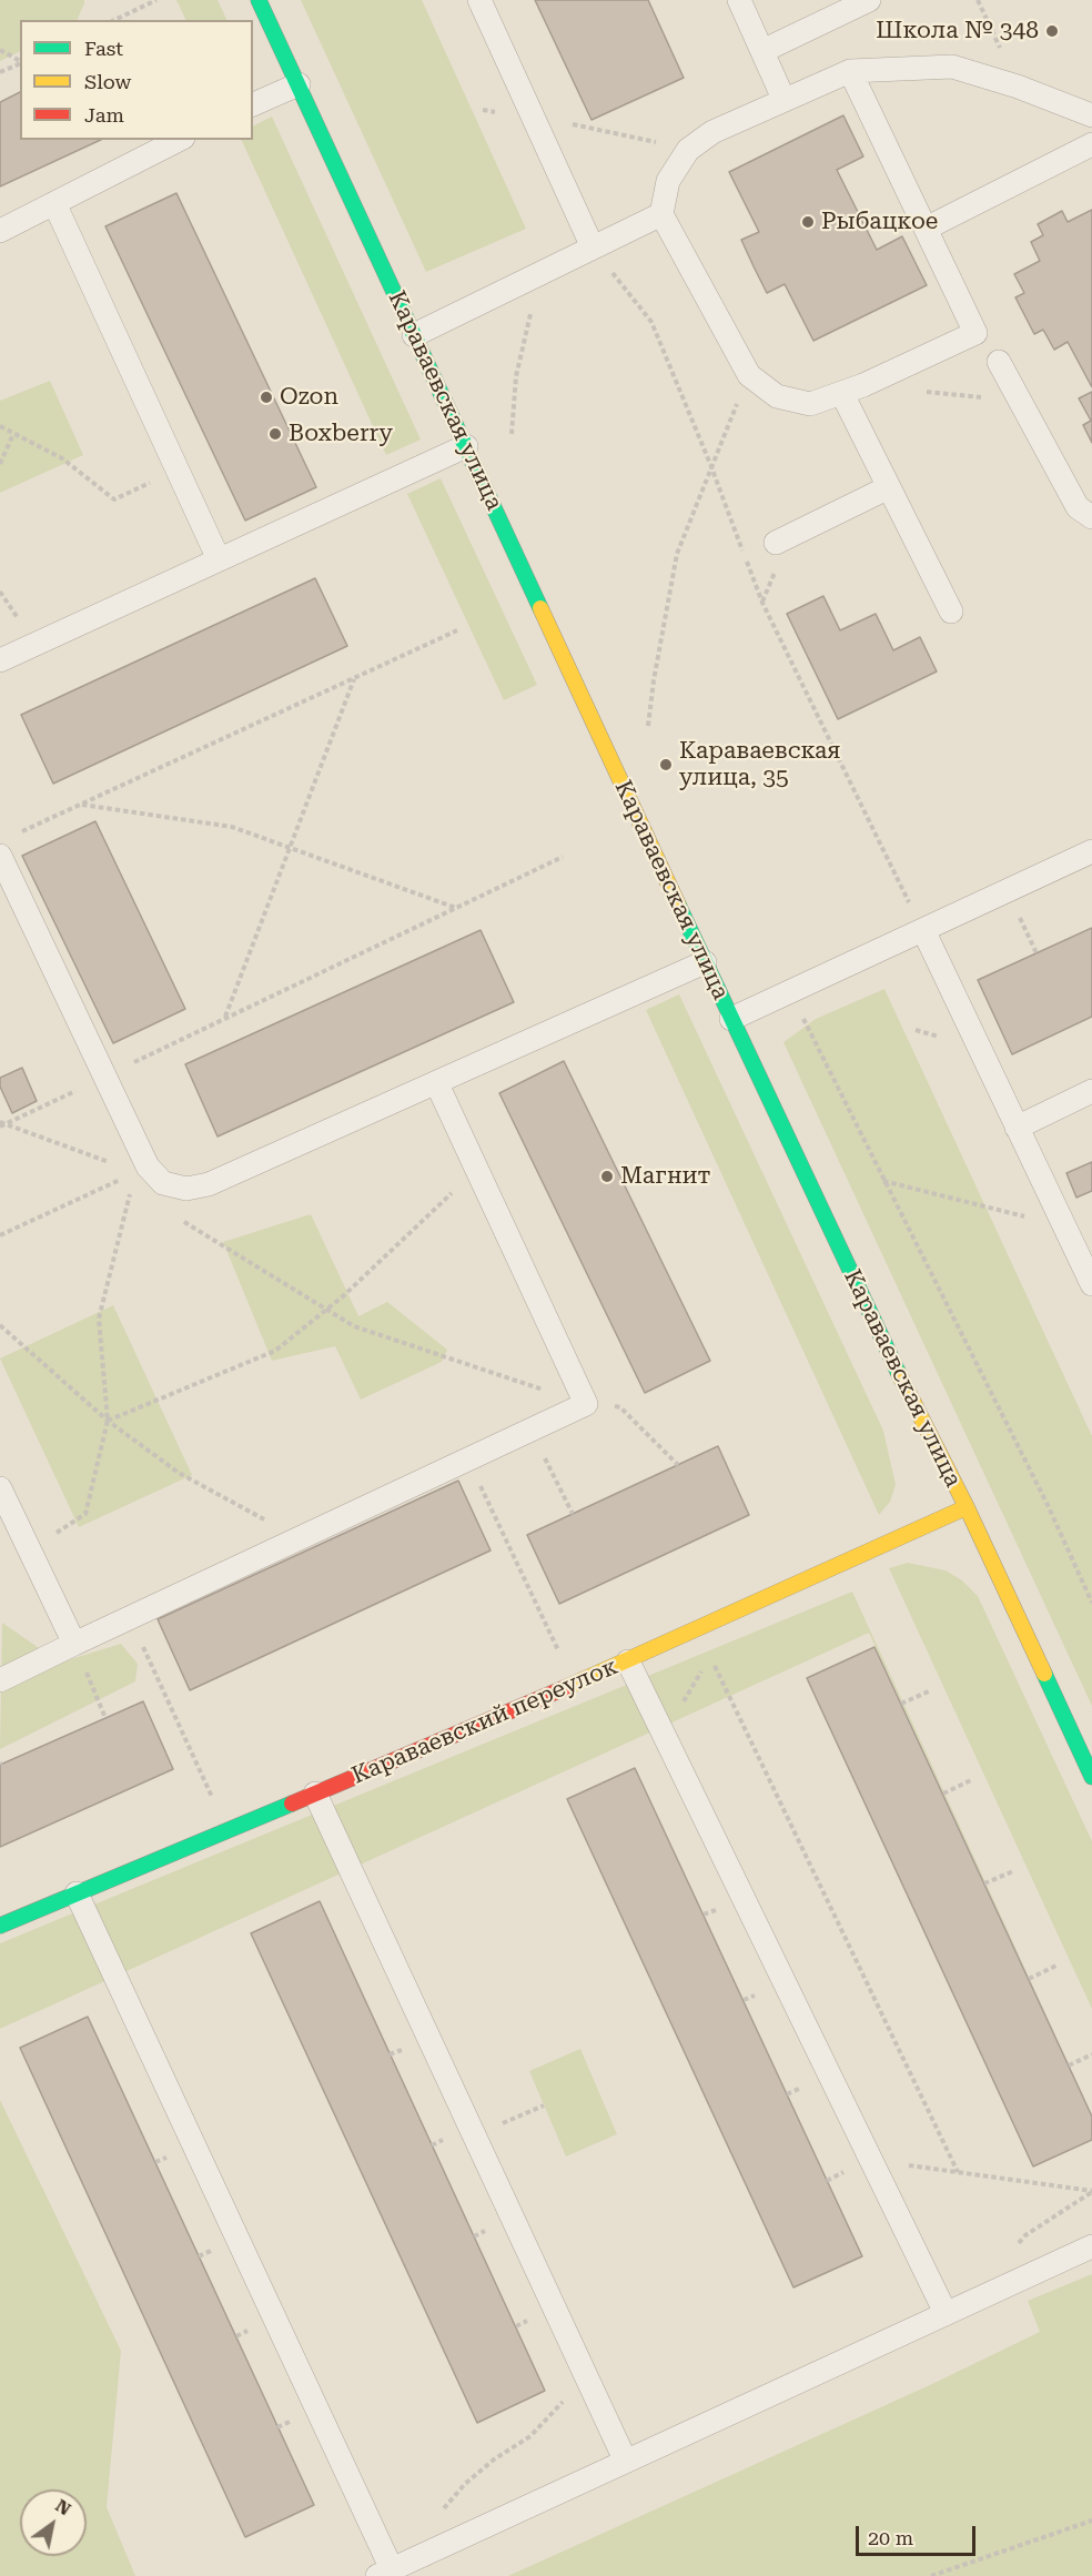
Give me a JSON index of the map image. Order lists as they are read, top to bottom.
{
  "streets": {
    "street": ["Караваевская улица", "Караваевский переулок"]
  },
  "crossings": [
    ["Караваевская улица", "Караваевский переулок"]
  ],
  "places": [
    "Школа № 348",
    "Рыбацкое",
    "Ozon",
    "Boxberry",
    "Караваевская улица, 35",
    "Магнит"
  ],
  "legend": ["Fast", "Slow", "Jam"],
  "scale_bar": "20 m",
  "north": "top right"
}
